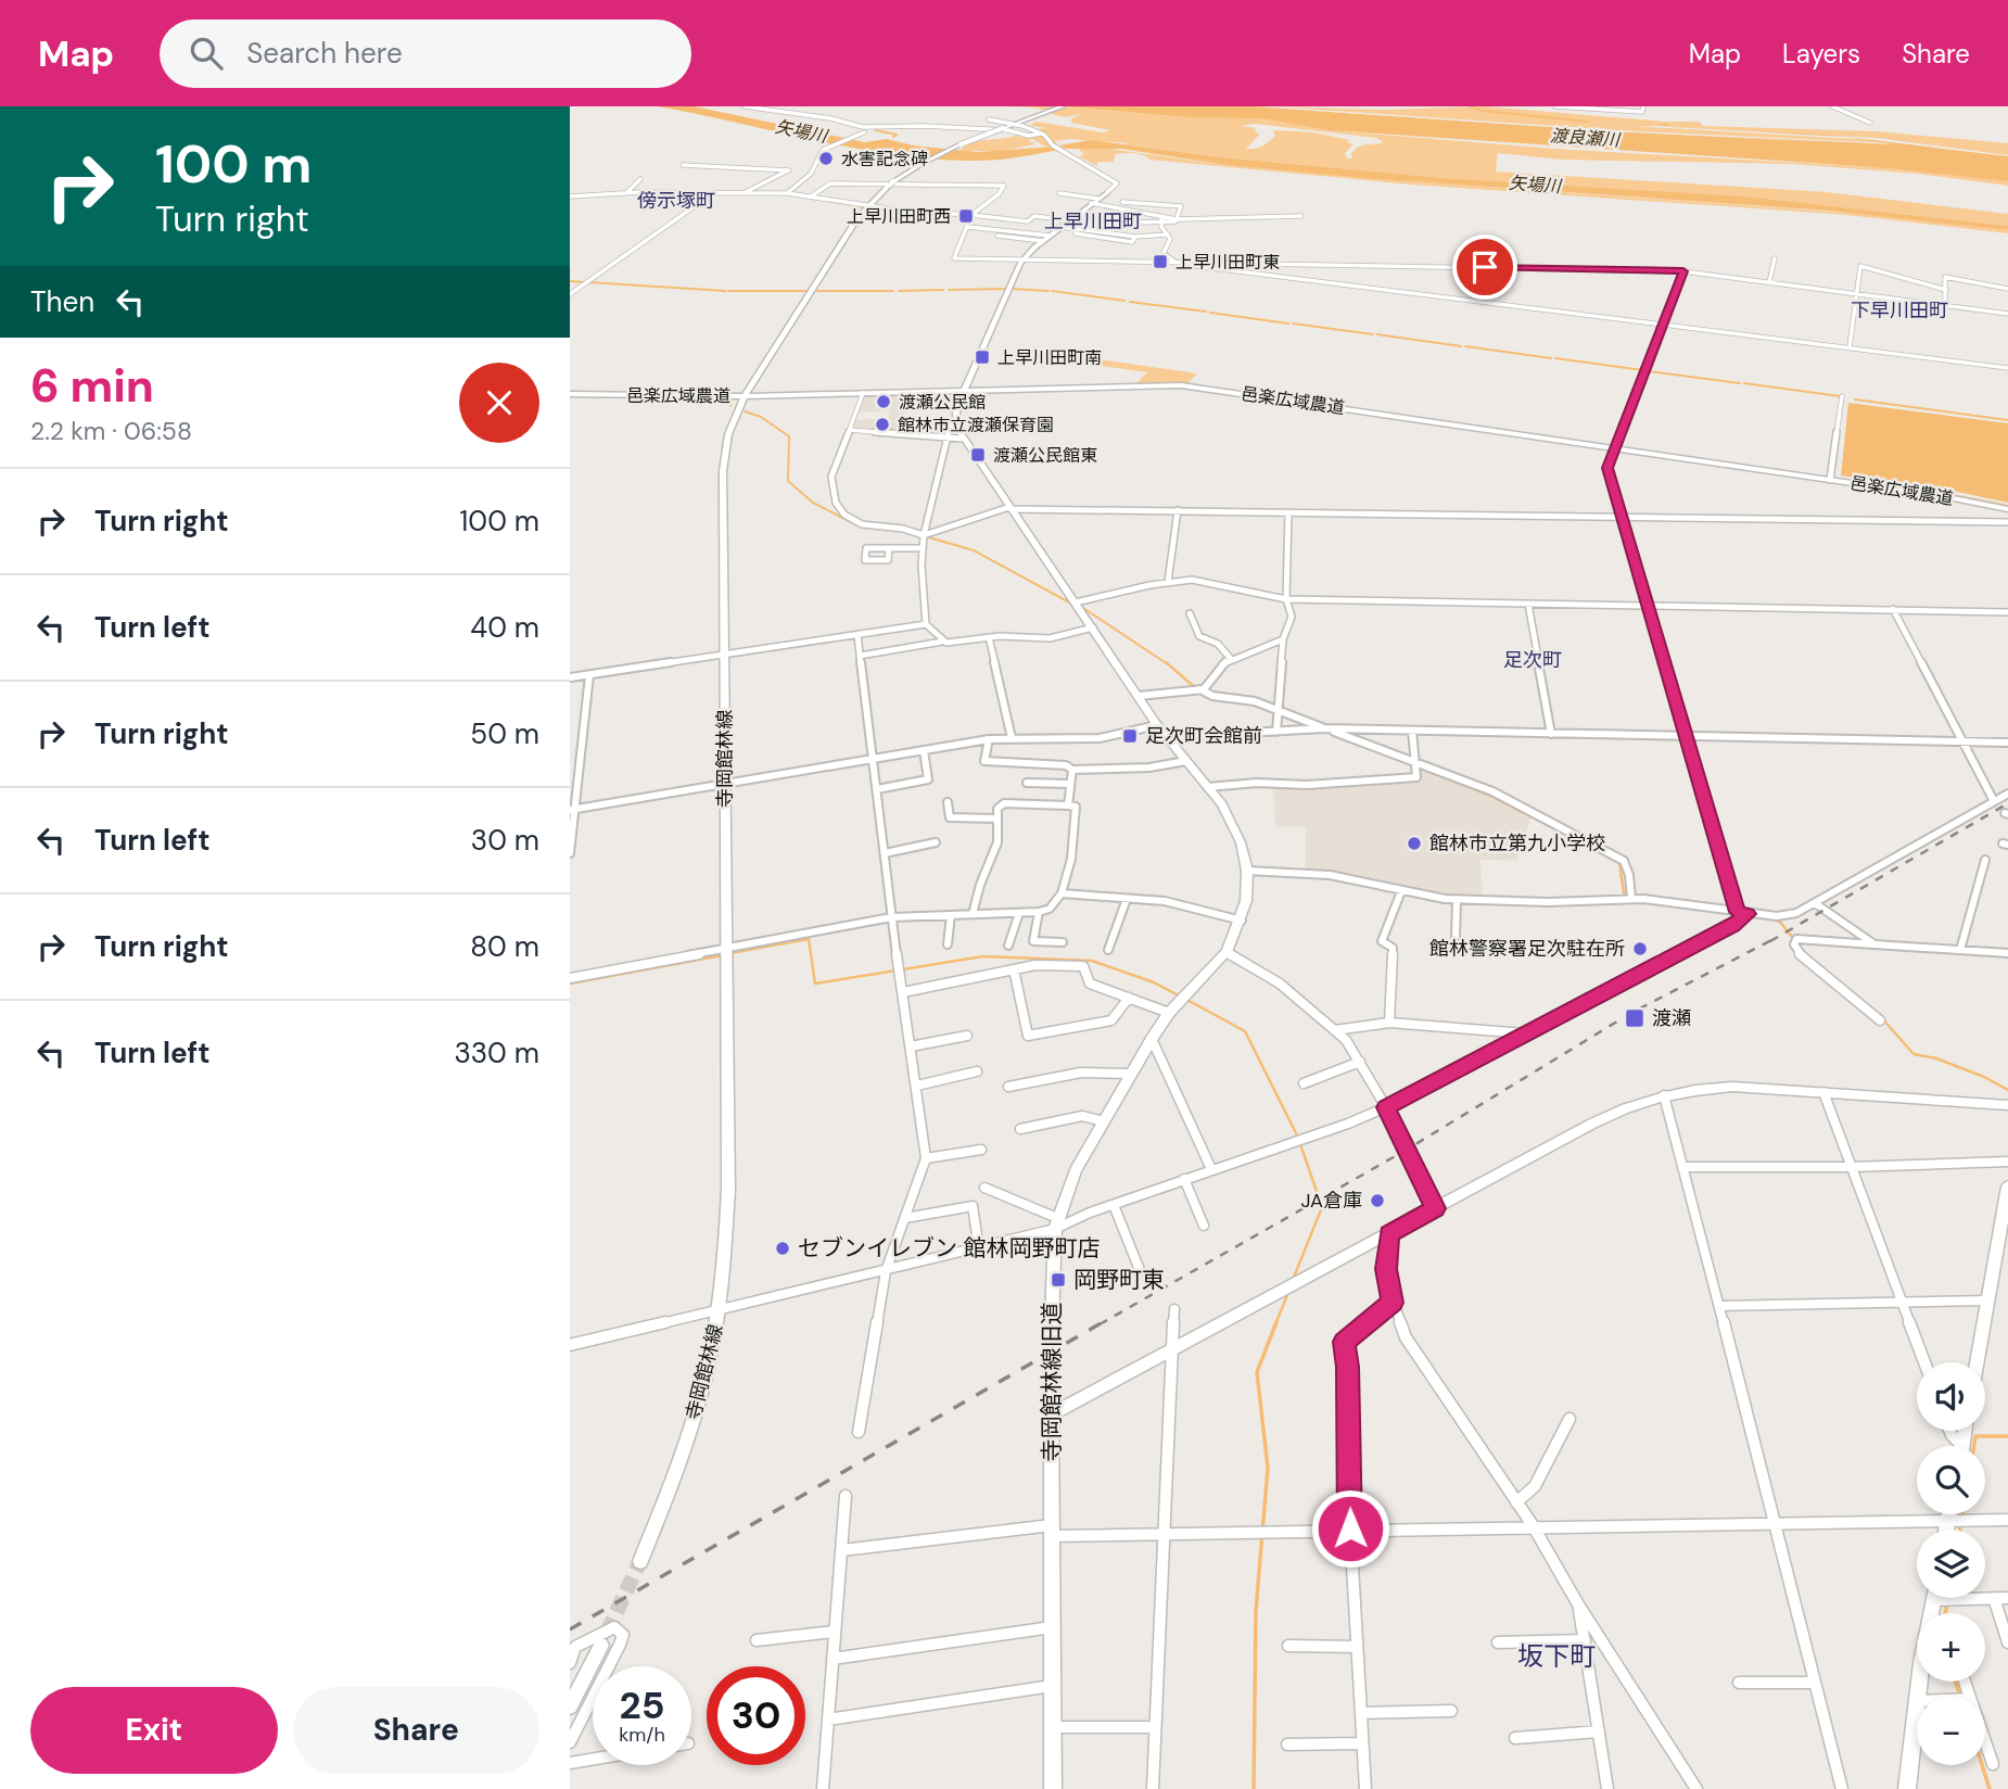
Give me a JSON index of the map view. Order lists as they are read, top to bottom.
{
  "streets": {
    "street": ["邑楽広域農道", "寺岡館林線", "寺岡館林線旧道"]
  },
  "crossings": [
    ["邑楽広域農道", "寺岡館林線"]
  ],
  "districts": [
    "傍示塚町",
    "上早川田町",
    "下早川田町",
    "足次町",
    "坂下町"
  ],
  "water": ["矢場川", "渡良瀬川"],
  "places": {
    "other": [
      "水害記念碑",
      "渡瀬公民館",
      "館林市立渡瀬保育園",
      "館林市立第九小学校",
      "館林警察署足次駐在所",
      "JA倉庫",
      "セブンイレブン 館林岡野町店"
    ],
    "transit": [
      "上早川田町西",
      "上早川田町東",
      "上早川田町南",
      "渡瀬公民館東",
      "足次町会館前",
      "渡瀬",
      "岡野町東"
    ]
  },
  "page": {
    "header": "Map",
    "search": "Search here",
    "nav": ["Map", "Layers", "Share"],
    "turn": ["100 m", "Turn right"],
    "then": "Then",
    "heading": ["6 min", "2.2 km · 06:58"],
    "list": [
      {
        "name": "Turn right",
        "value": "100 m"
      },
      {
        "name": "Turn left",
        "value": "40 m"
      },
      {
        "name": "Turn right",
        "value": "50 m"
      },
      {
        "name": "Turn left",
        "value": "30 m"
      },
      {
        "name": "Turn right",
        "value": "80 m"
      },
      {
        "name": "Turn left",
        "value": "330 m"
      }
    ],
    "map_buttons": ["+", "−"],
    "speed": "25 km/h",
    "limit": "30",
    "buttons": ["Exit", "Share"]
  }
}
